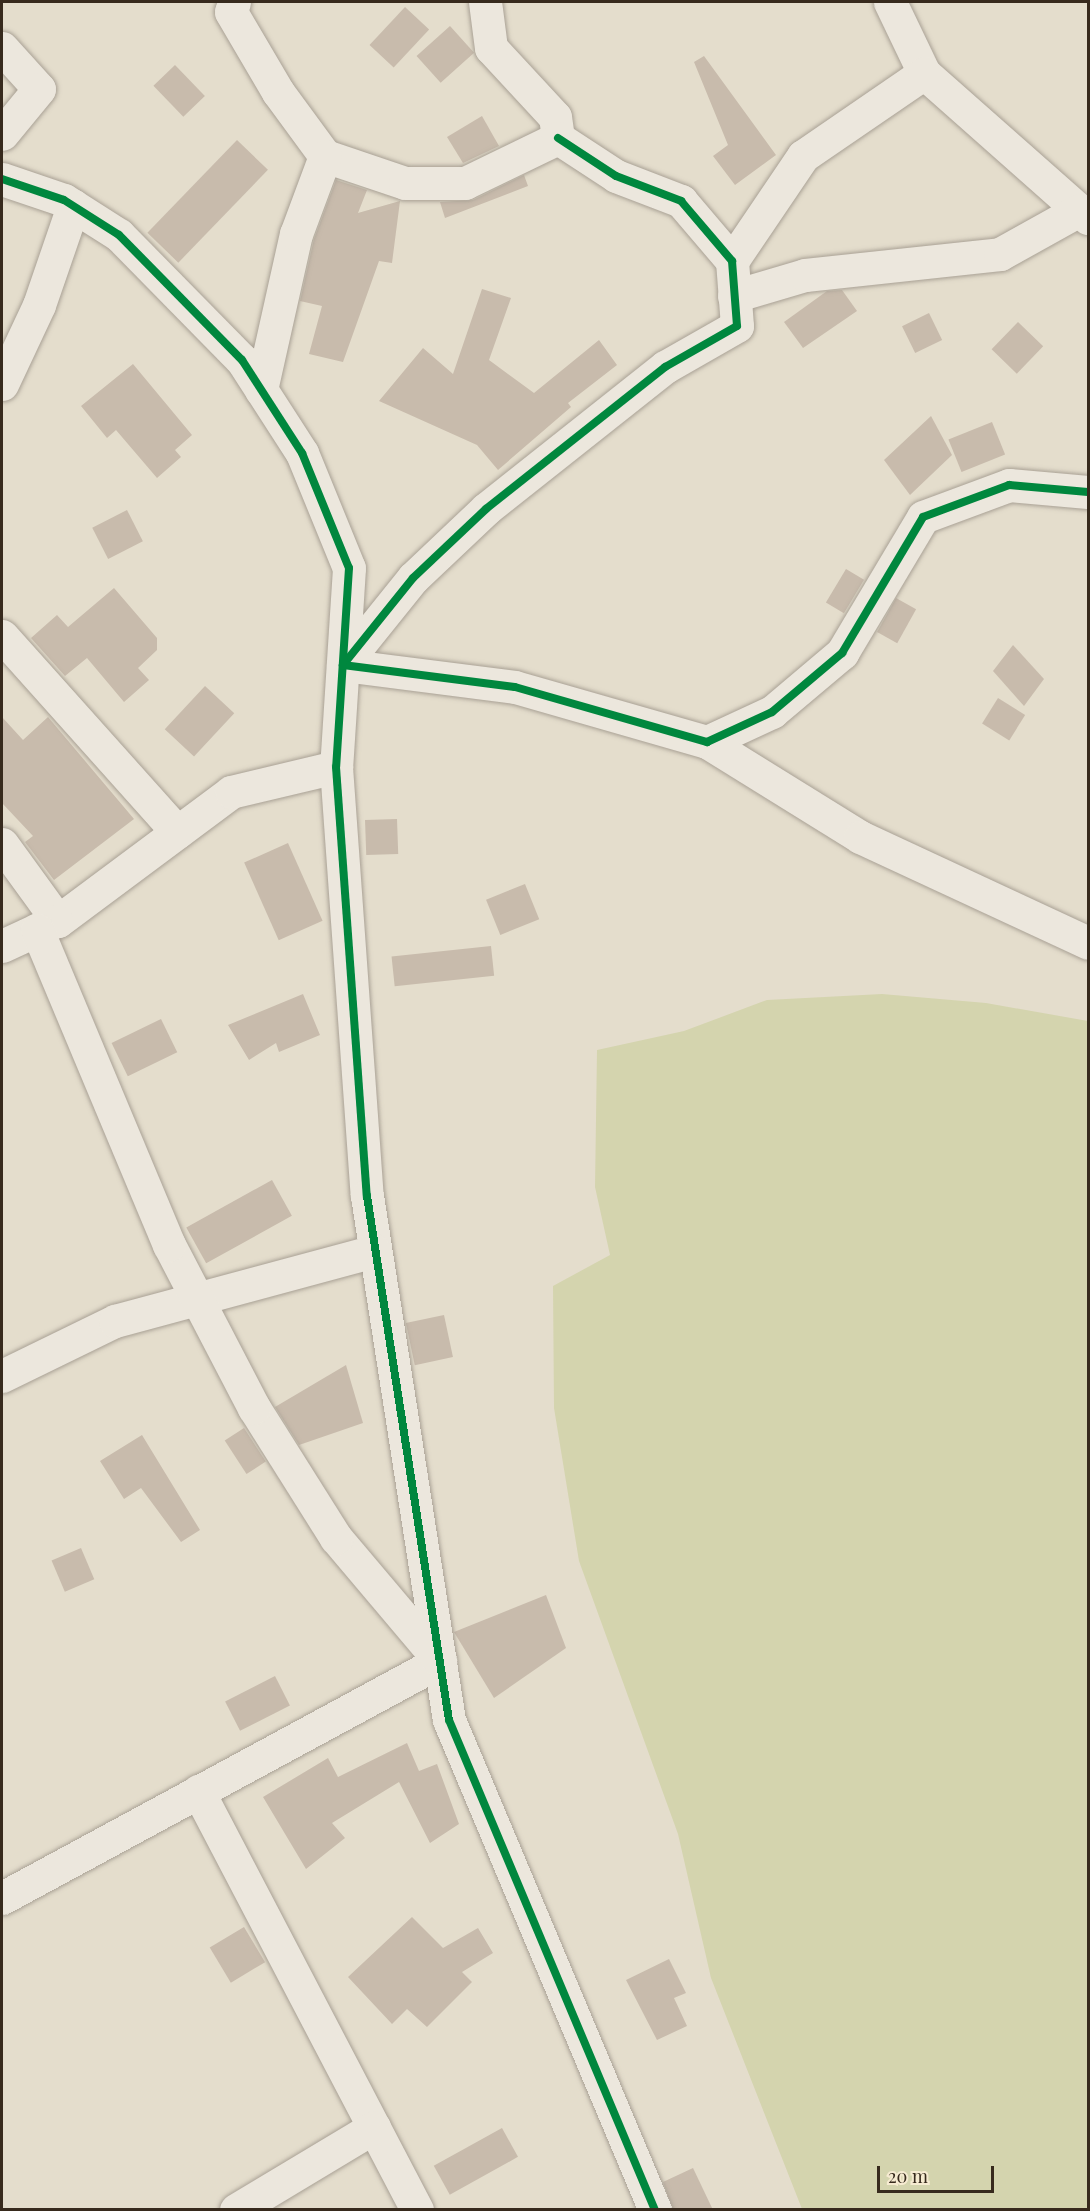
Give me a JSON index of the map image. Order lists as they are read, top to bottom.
{
  "scale_bar": "20 m"
}
